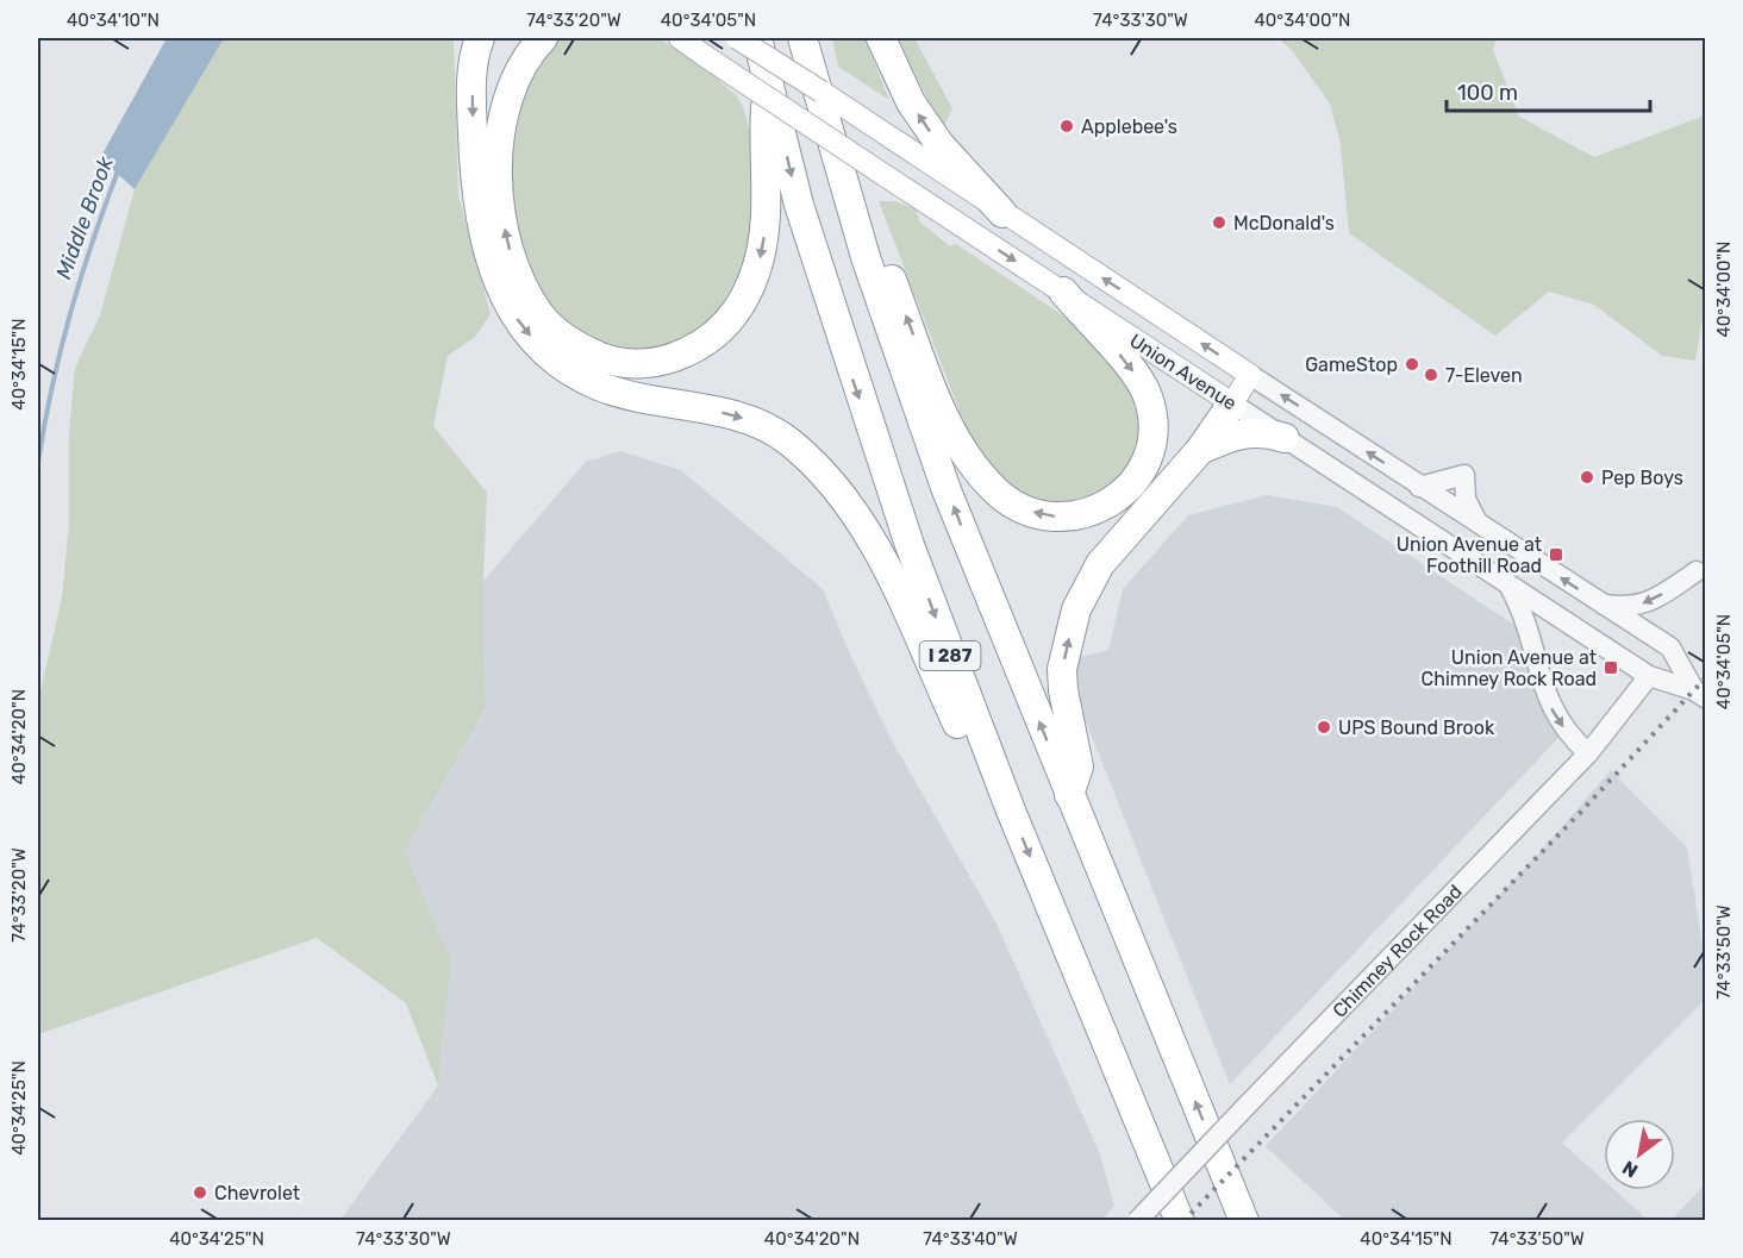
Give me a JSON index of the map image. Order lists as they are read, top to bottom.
{
  "streets": {
    "highway": ["I 287"],
    "main road": ["Union Avenue"],
    "street": ["Chimney Rock Road"]
  },
  "crossings": [
    ["Union Avenue", "Chimney Rock Road"]
  ],
  "water": ["Middle Brook"],
  "places": {
    "other": [
      "Applebee's",
      "McDonald's",
      "GameStop",
      "7-Eleven",
      "Pep Boys",
      "UPS Bound Brook",
      "Chevrolet"
    ],
    "transit": ["Union Avenue at Foothill Road", "Union Avenue at Chimney Rock Road"]
  },
  "scale_bar": "100 m",
  "north": "bottom left",
  "coordinates": [
    "40°34'10\"N",
    "74°33'20\"W",
    "40°34'05\"N",
    "74°33'30\"W",
    "40°34'00\"N",
    "40°34'15\"N",
    "40°34'20\"N",
    "74°33'50\"W",
    "40°34'25\"N",
    "74°33'40\"W"
  ]
}
